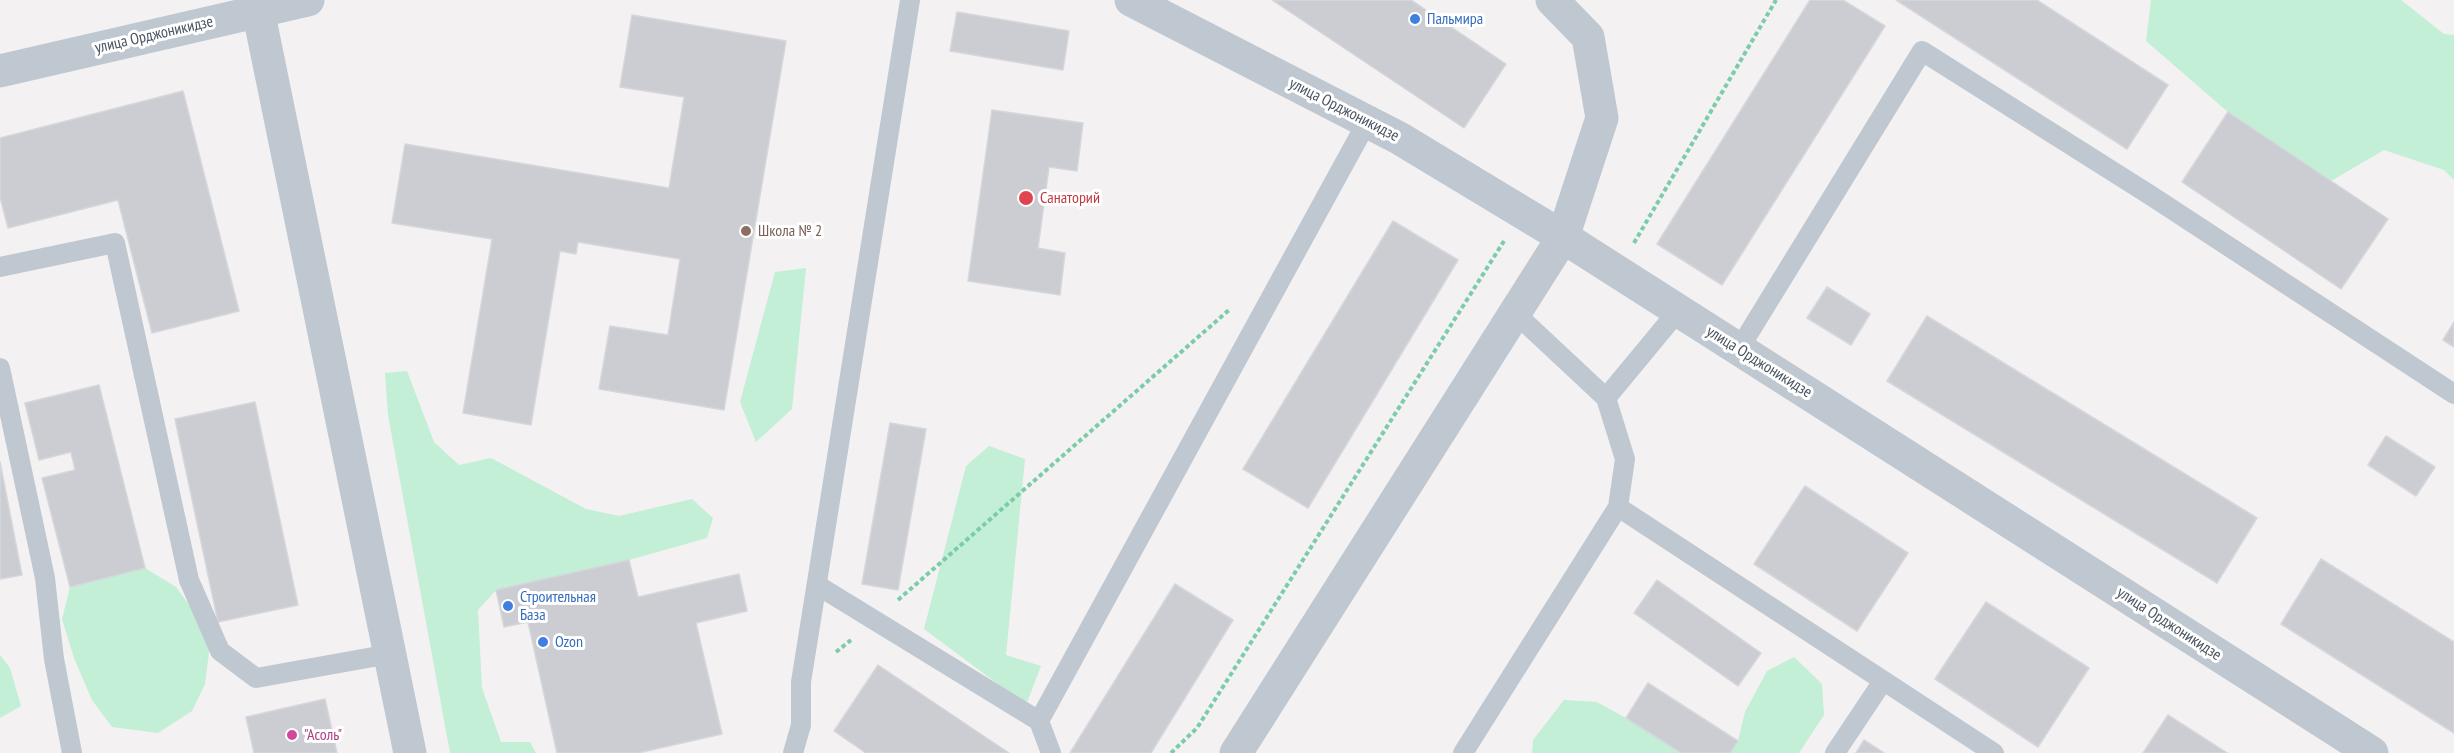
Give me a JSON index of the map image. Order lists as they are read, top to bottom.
{
  "streets": {
    "street": ["улица Орджоникидзе"]
  },
  "places": [
    "Пальмира",
    "Санаторий",
    "Школа № 2",
    "Строительная База",
    "Ozon",
    "\"Асоль\""
  ]
}
